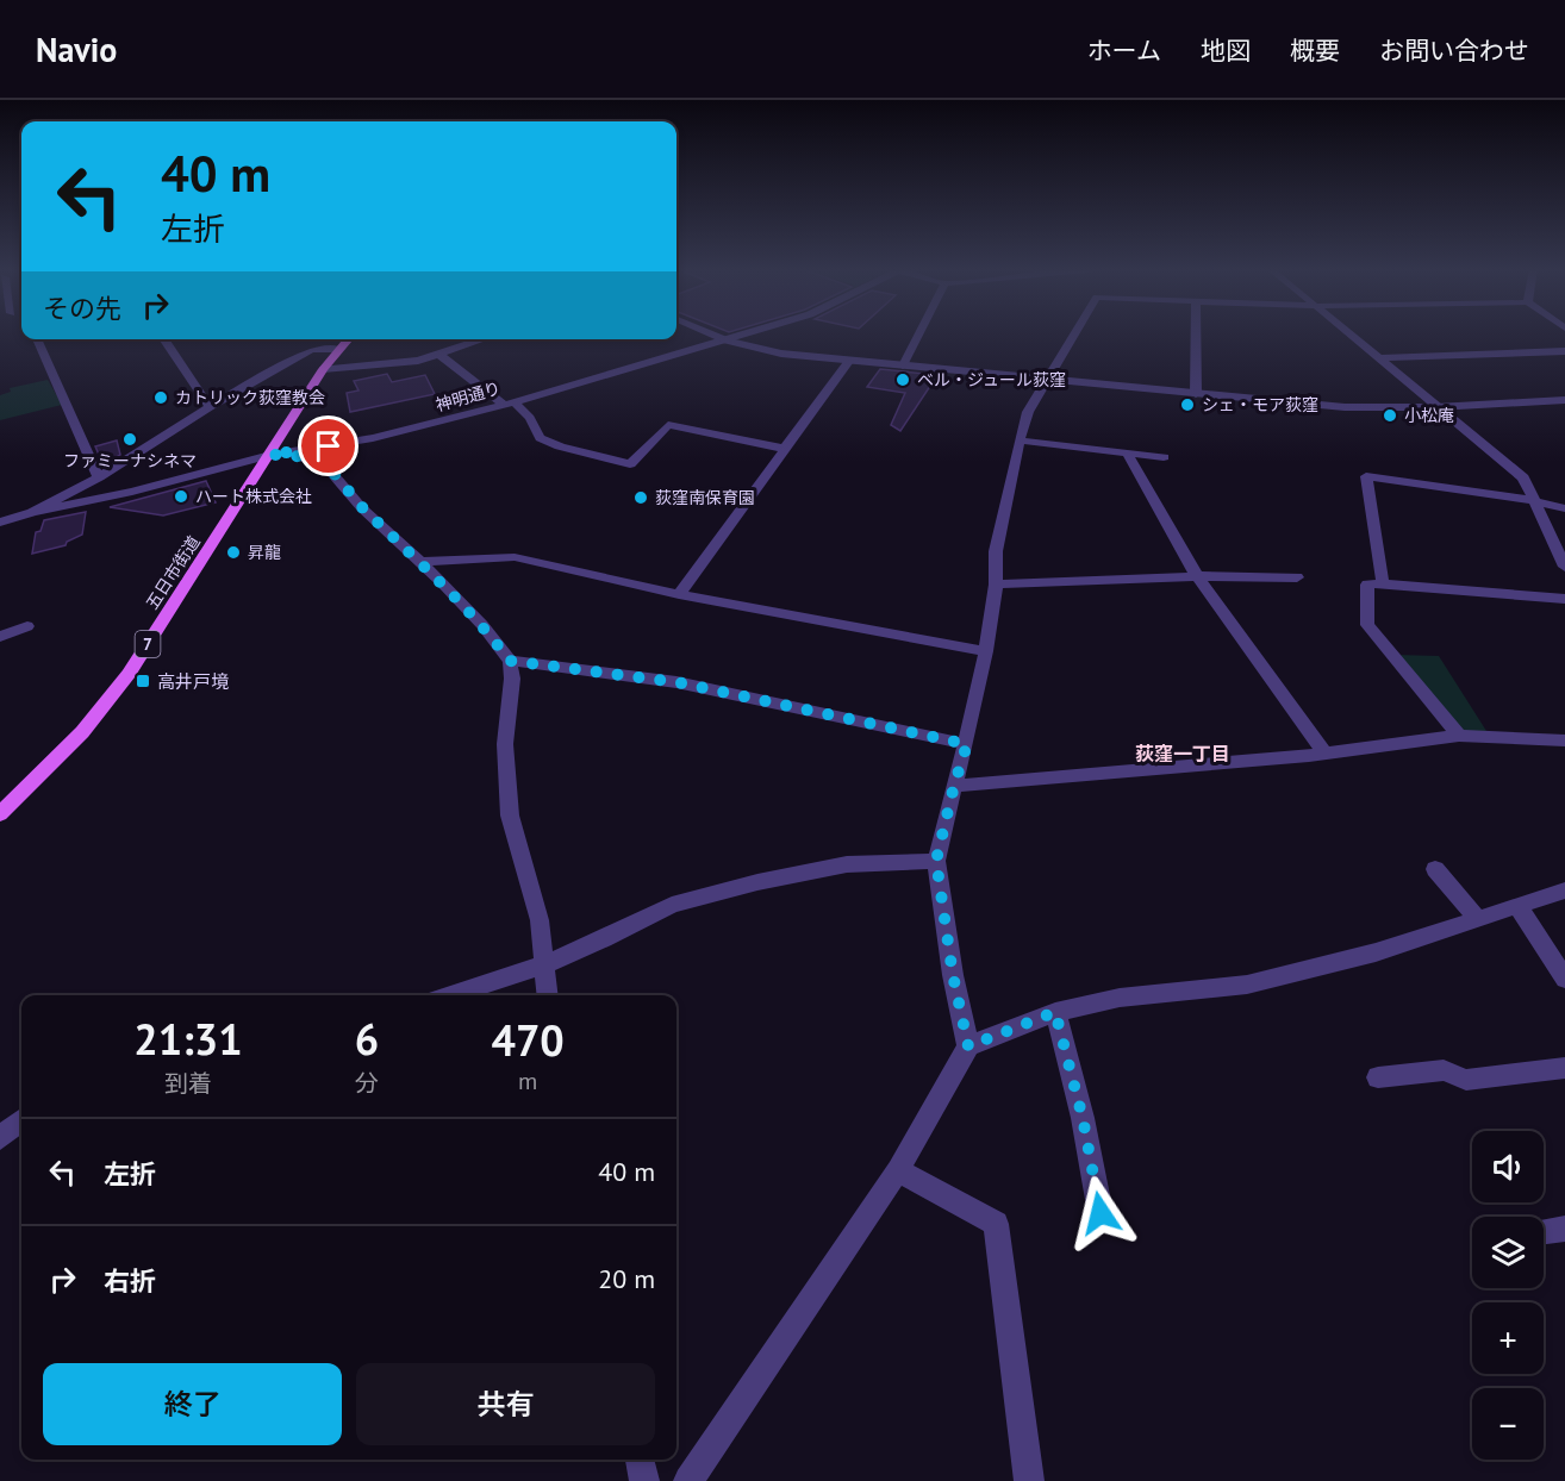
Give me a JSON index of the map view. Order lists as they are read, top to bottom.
{
  "streets": {
    "main road": ["五日市街道", "7"],
    "street": ["神明通り"]
  },
  "crossings": [
    ["神明通り", "五日市街道"]
  ],
  "districts": ["荻窪一丁目"],
  "places": {
    "other": [
      "ベル・ジュール荻窪",
      "カトリック荻窪教会",
      "シェ・モア荻窪",
      "小松庵",
      "ファミーナシネマ",
      "ハート株式会社",
      "荻窪南保育園",
      "昇龍"
    ],
    "transit": ["高井戸境"]
  },
  "page": {
    "header": "Navio",
    "nav": [
      "ホーム",
      "地図",
      "概要",
      "お問い合わせ"
    ],
    "turn": ["40 m", "左折"],
    "then": "その先",
    "eta": [
      "21:31",
      "到着",
      "6",
      "分",
      "470",
      "m"
    ],
    "list": [
      {
        "name": "左折",
        "value": "40 m"
      },
      {
        "name": "右折",
        "value": "20 m"
      }
    ],
    "map_buttons": ["+", "−"],
    "buttons": ["終了", "共有"]
  }
}
